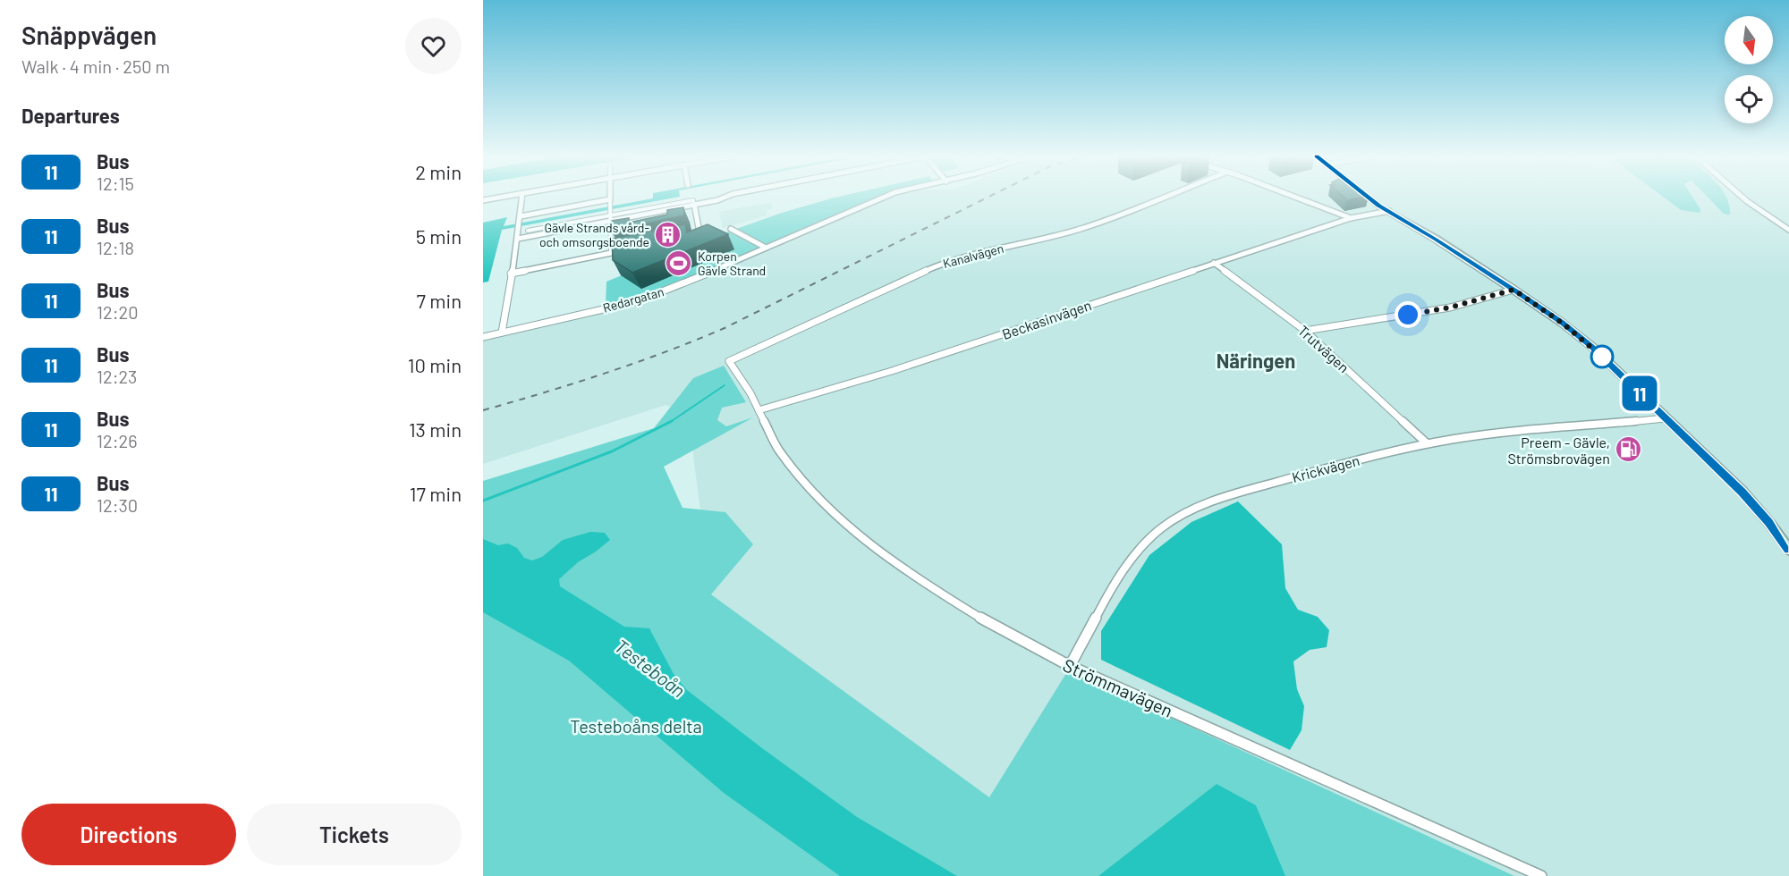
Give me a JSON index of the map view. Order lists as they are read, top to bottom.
{
  "streets": {
    "street": [
      "Kanalvägen",
      "Redargatan",
      "Beckasinvägen",
      "Trutvägen",
      "Krickvägen",
      "Strömmavägen"
    ]
  },
  "crossings": [
    ["Kanalvägen", "Beckasinvägen"],
    ["Kanalvägen", "Strömmavägen"],
    ["Beckasinvägen", "Trutvägen"],
    ["Beckasinvägen", "Strömmavägen"],
    ["Trutvägen", "Krickvägen"],
    ["Krickvägen", "Strömmavägen"]
  ],
  "districts": ["Näringen"],
  "water": ["Testeboån"],
  "parks": ["Testeboåns delta"],
  "places": {
    "building": ["Gävle Strands vård- och omsorgsboende"],
    "sports": ["Korpen Gävle Strand"],
    "fuel station": ["Preem - Gävle, Strömsbrovägen"]
  },
  "lines": ["bus line 11"],
  "north": "bottom",
  "page": {
    "heading": [
      ["Snäppvägen", "Walk · 4 min · 250 m"],
      "Departures"
    ],
    "on_map": "11",
    "list": [
      {
        "mark": "11",
        "name": "Bus",
        "note": "12:15",
        "value": "2 min"
      },
      {
        "mark": "11",
        "name": "Bus",
        "note": "12:18",
        "value": "5 min"
      },
      {
        "mark": "11",
        "name": "Bus",
        "note": "12:20",
        "value": "7 min"
      },
      {
        "mark": "11",
        "name": "Bus",
        "note": "12:23",
        "value": "10 min"
      },
      {
        "mark": "11",
        "name": "Bus",
        "note": "12:26",
        "value": "13 min"
      },
      {
        "mark": "11",
        "name": "Bus",
        "note": "12:30",
        "value": "17 min"
      }
    ],
    "buttons": ["Directions", "Tickets"]
  }
}
